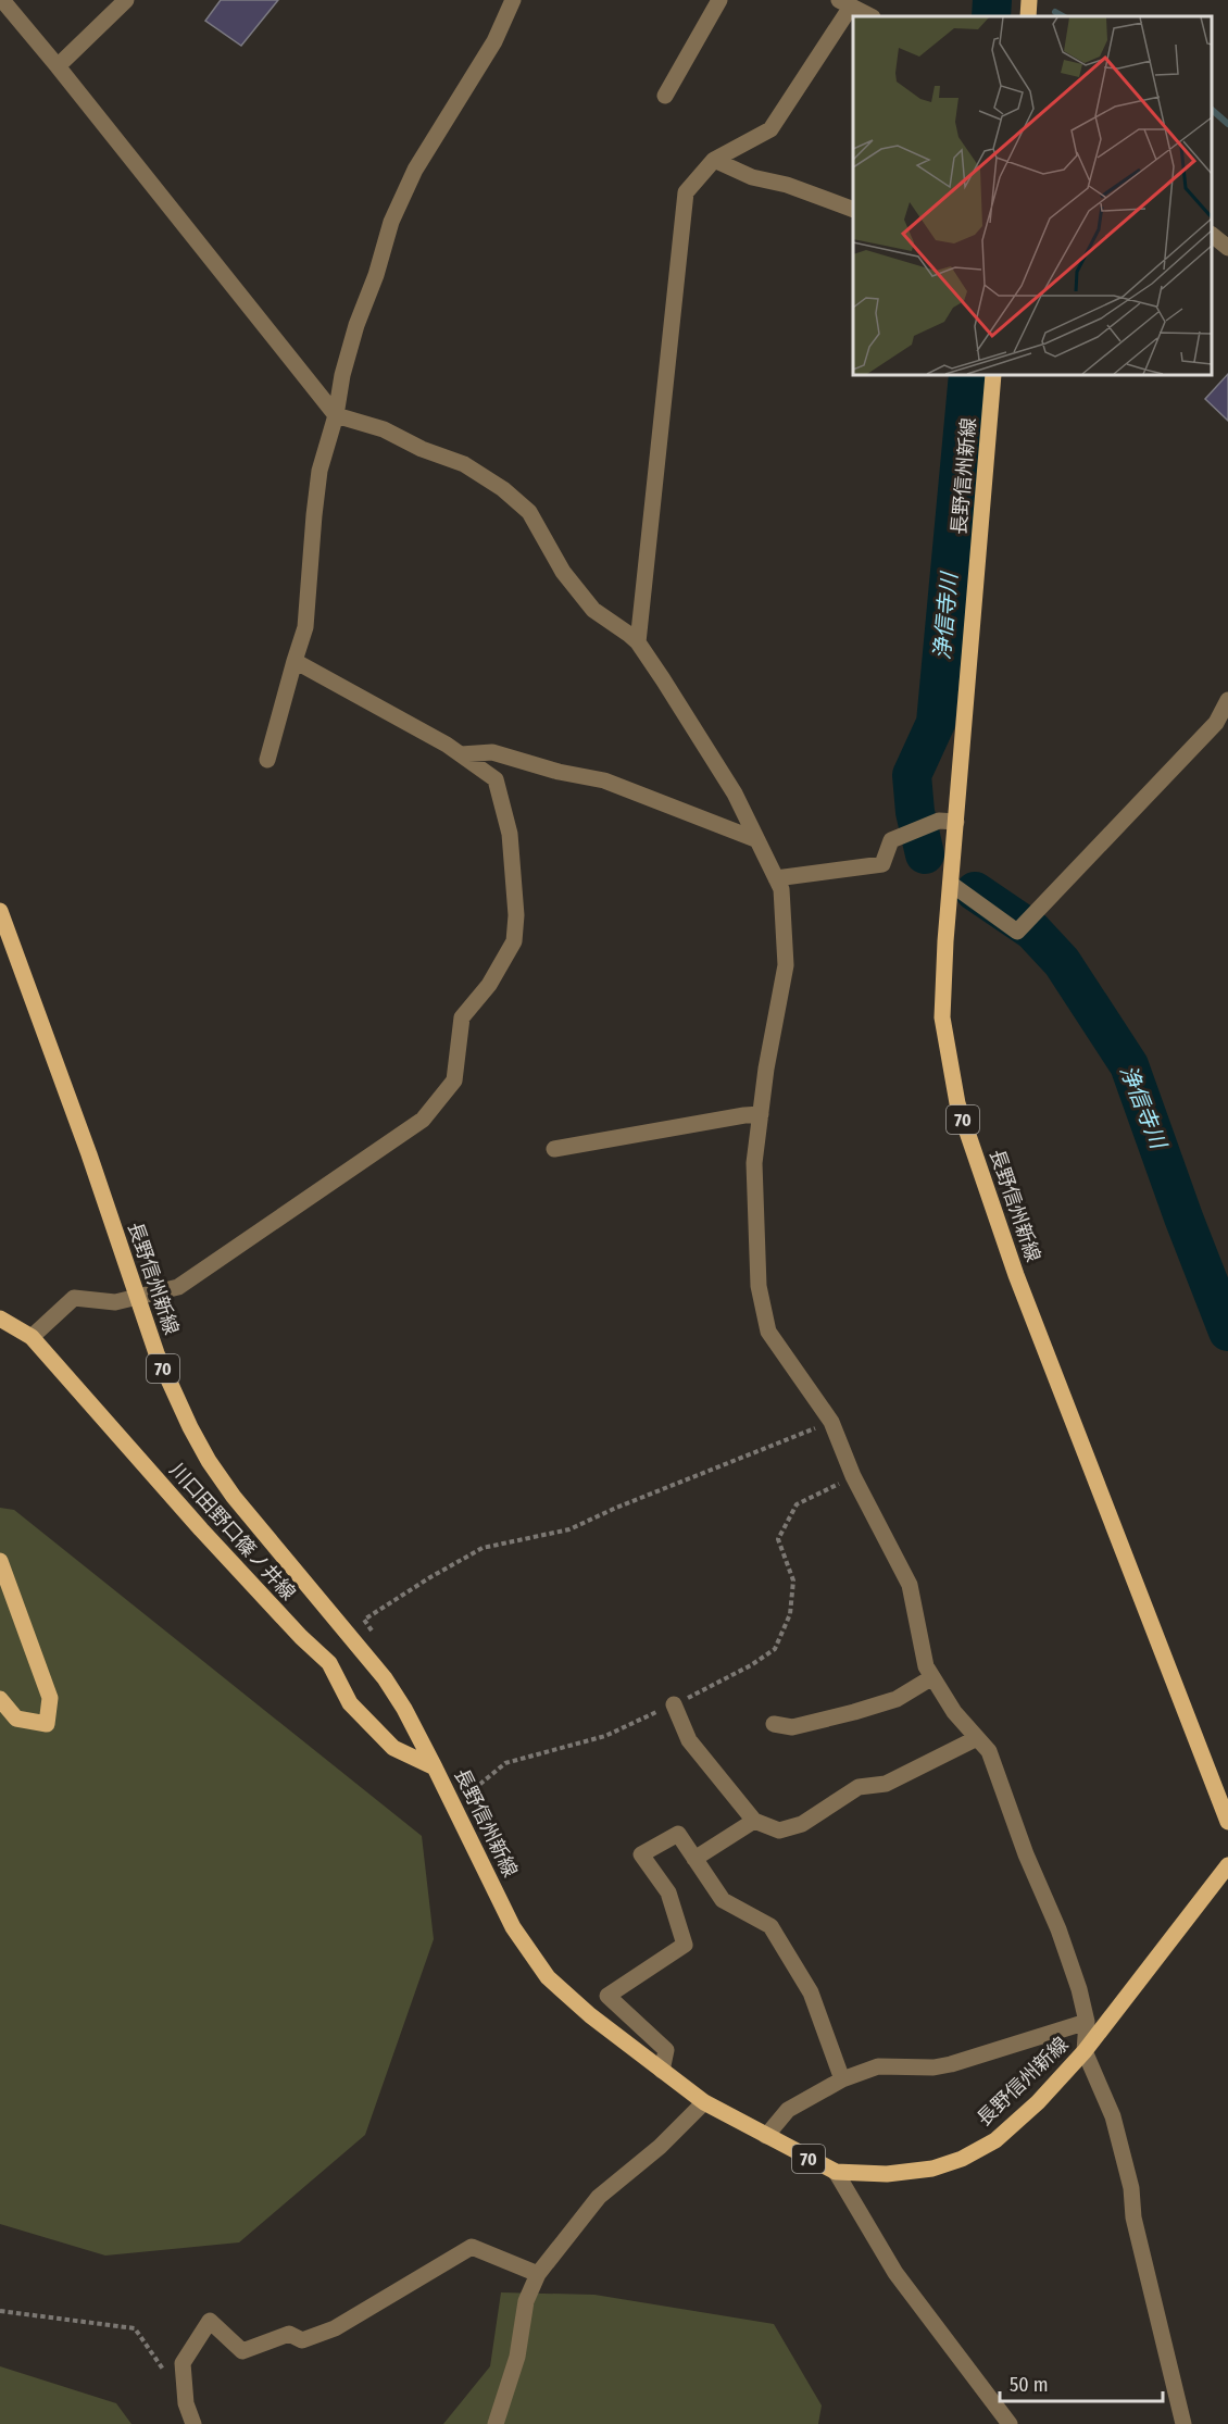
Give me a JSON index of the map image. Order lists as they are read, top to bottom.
{
  "streets": {
    "main road": ["長野信州新線", "70", "川口田野口篠ノ井線"]
  },
  "crossings": [
    ["長野信州新線", "川口田野口篠ノ井線"]
  ],
  "water": ["浄信寺川"],
  "scale_bar": "50 m"
}
